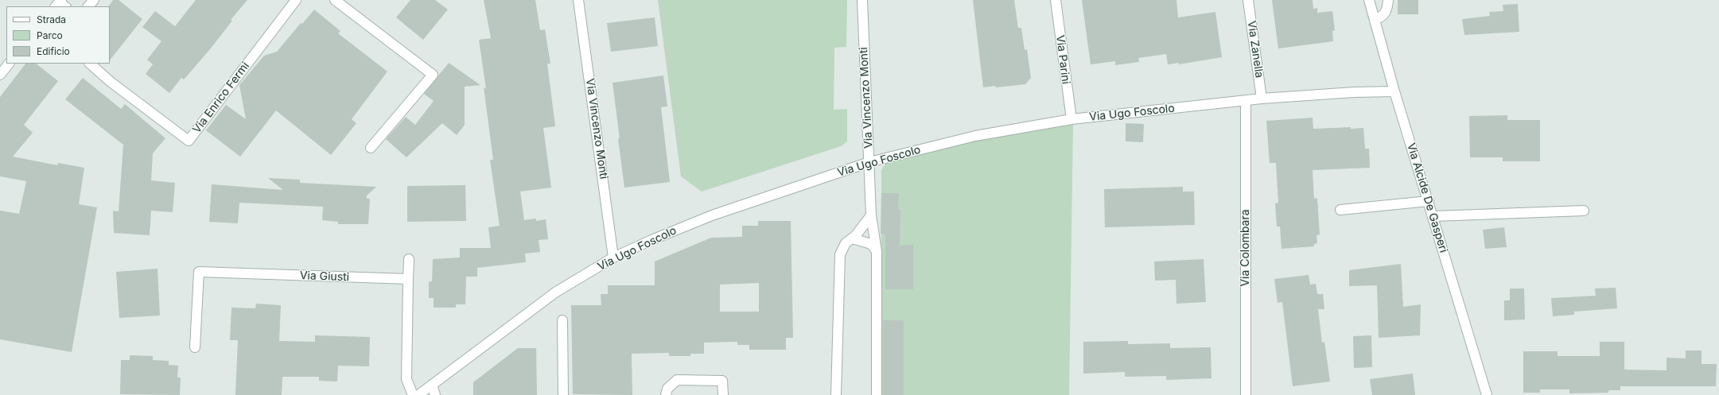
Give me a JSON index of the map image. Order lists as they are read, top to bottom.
{
  "streets": {
    "street": [
      "Via Zanella",
      "Via Parini",
      "Via Enrico Fermi",
      "Via Vincenzo Monti",
      "Via Ugo Foscolo",
      "Via Alcide De Gasperi",
      "Via Colombara",
      "Via Giusti"
    ]
  },
  "crossings": [
    ["Via Zanella", "Via Ugo Foscolo"],
    ["Via Parini", "Via Ugo Foscolo"],
    ["Via Vincenzo Monti", "Via Ugo Foscolo"],
    ["Via Ugo Foscolo", "Via Alcide De Gasperi"],
    ["Via Ugo Foscolo", "Via Colombara"]
  ],
  "legend": ["Strada", "Parco", "Edificio"]
}
